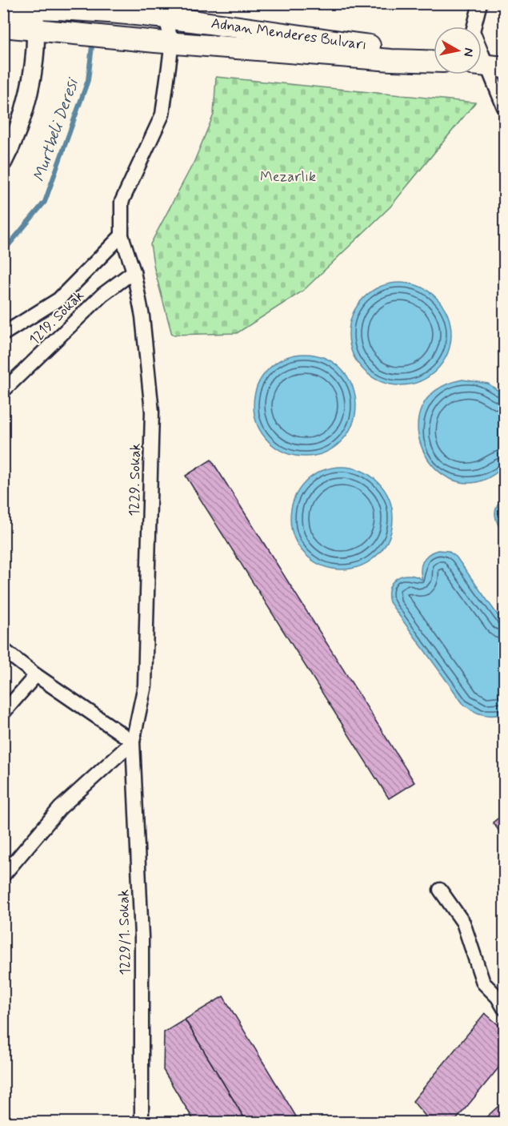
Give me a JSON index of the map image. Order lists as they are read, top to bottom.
{
  "streets": {
    "main road": ["Adnan Menderes Bulvarı"],
    "street": ["1219. Sokak", "1229. Sokak", "1229/1. Sokak"]
  },
  "crossings": [
    ["Adnan Menderes Bulvarı", "1229. Sokak"],
    ["1219. Sokak", "1229. Sokak"],
    ["1229. Sokak", "1229/1. Sokak"]
  ],
  "water": ["Murtbeli Deresi"],
  "parks": ["Mezarlık"],
  "north": "right"
}
